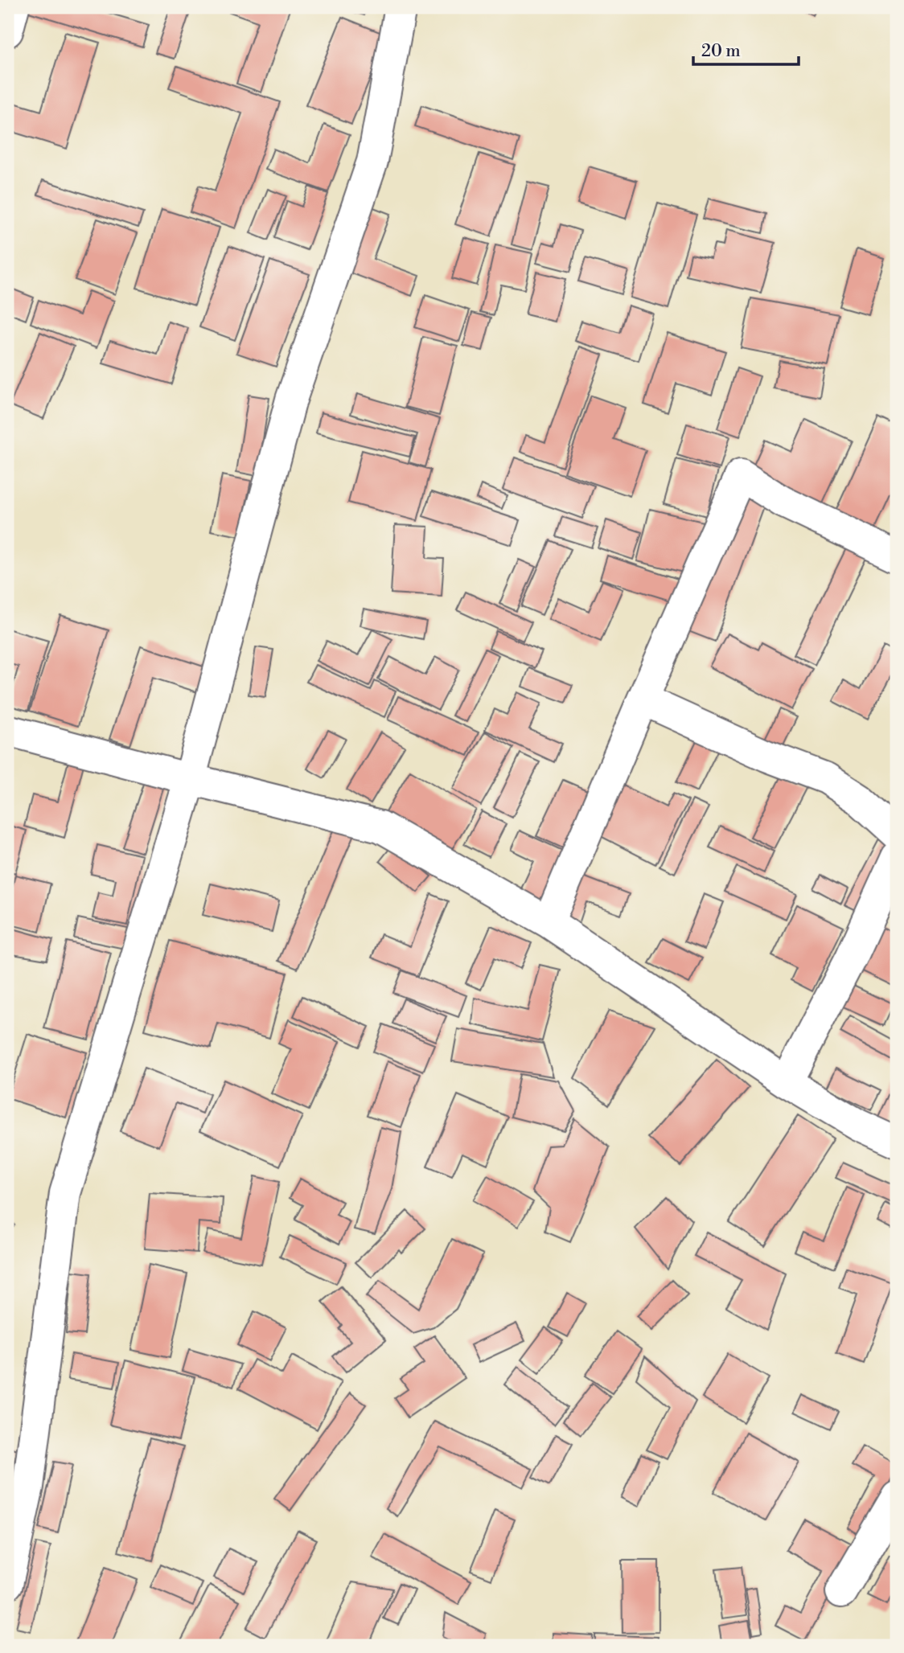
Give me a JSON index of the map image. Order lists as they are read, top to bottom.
{
  "scale_bar": "20 m"
}
